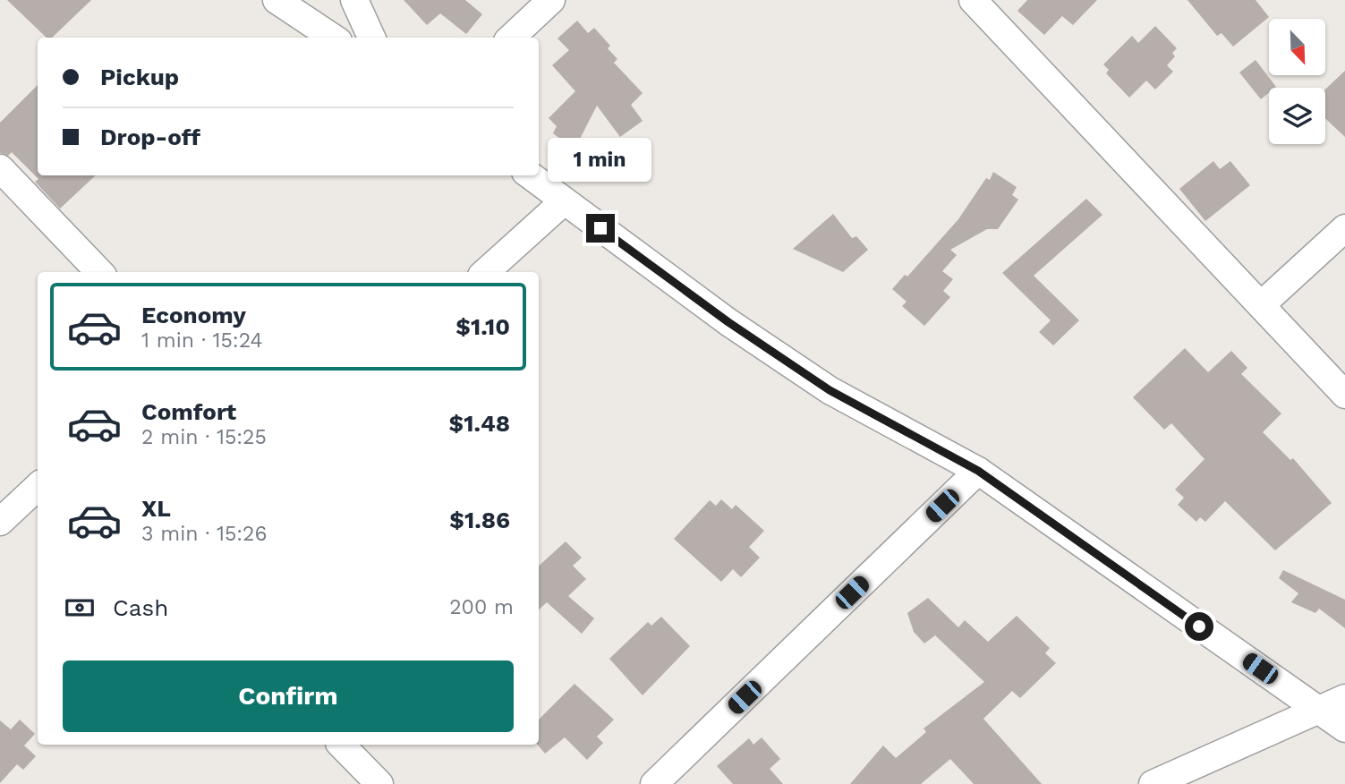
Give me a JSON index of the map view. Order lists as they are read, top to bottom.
{
  "north": "bottom right",
  "page": {
    "banner": ["Pickup", "Drop-off"],
    "bubble": "1 min",
    "list": [
      {
        "name": "Economy",
        "note": "1 min · 15:24",
        "value": "$1.10"
      },
      {
        "name": "Comfort",
        "note": "2 min · 15:25",
        "value": "$1.48"
      },
      {
        "name": "XL",
        "note": "3 min · 15:26",
        "value": "$1.86"
      }
    ],
    "pay": ["Cash", "200 m"],
    "buttons": "Confirm"
  }
}
